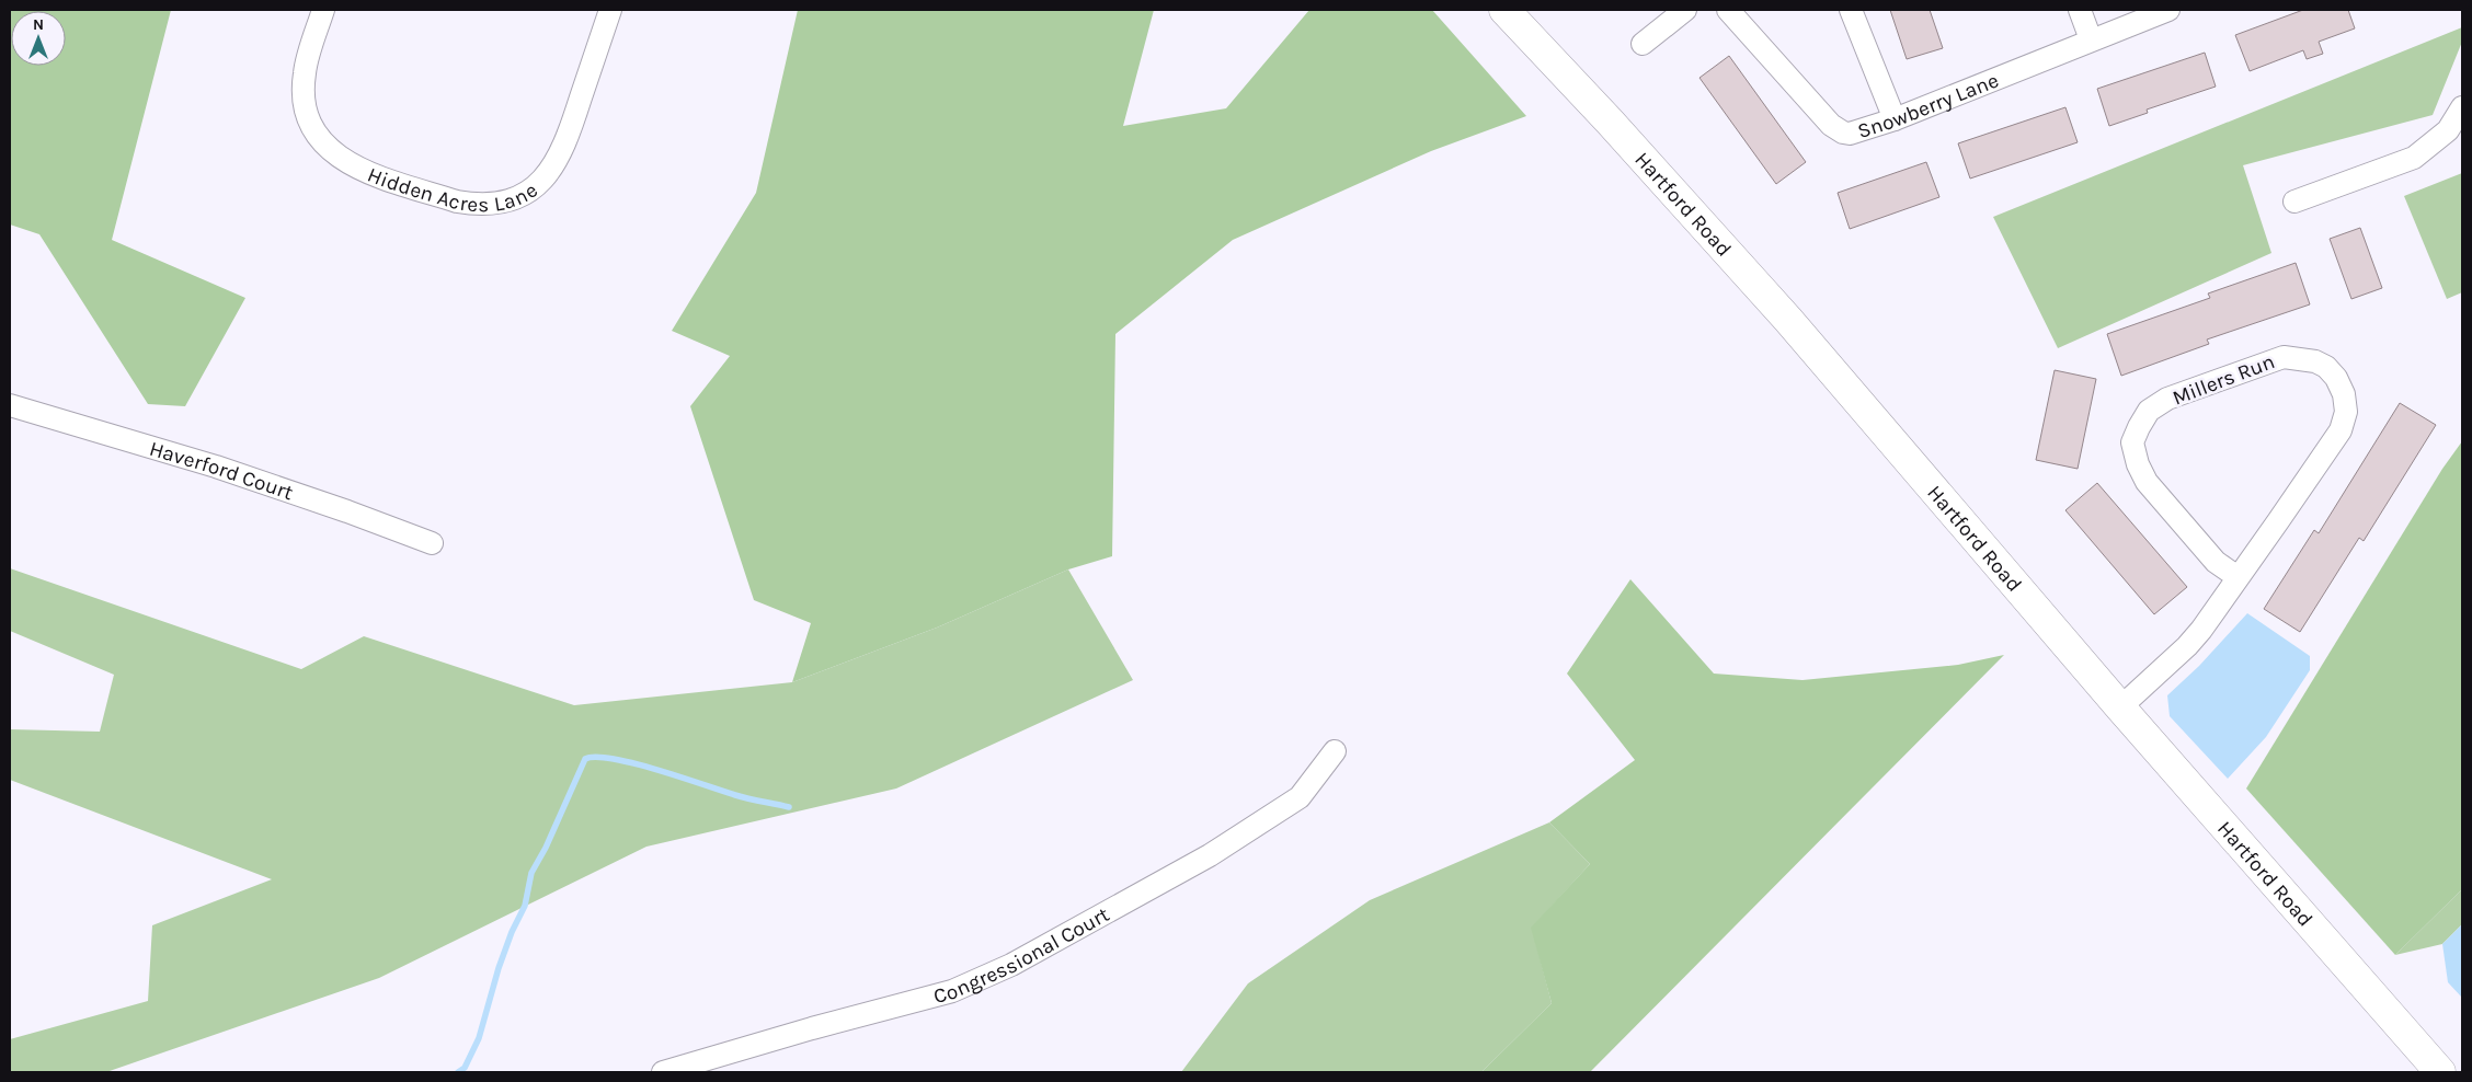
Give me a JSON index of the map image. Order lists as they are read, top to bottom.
{
  "streets": {
    "main road": ["Hartford Road"],
    "street": [
      "Snowberry Lane",
      "Hidden Acres Lane",
      "Millers Run",
      "Haverford Court",
      "Congressional Court"
    ]
  },
  "crossings": [
    ["Hartford Road", "Millers Run"]
  ],
  "north": "top"
}
